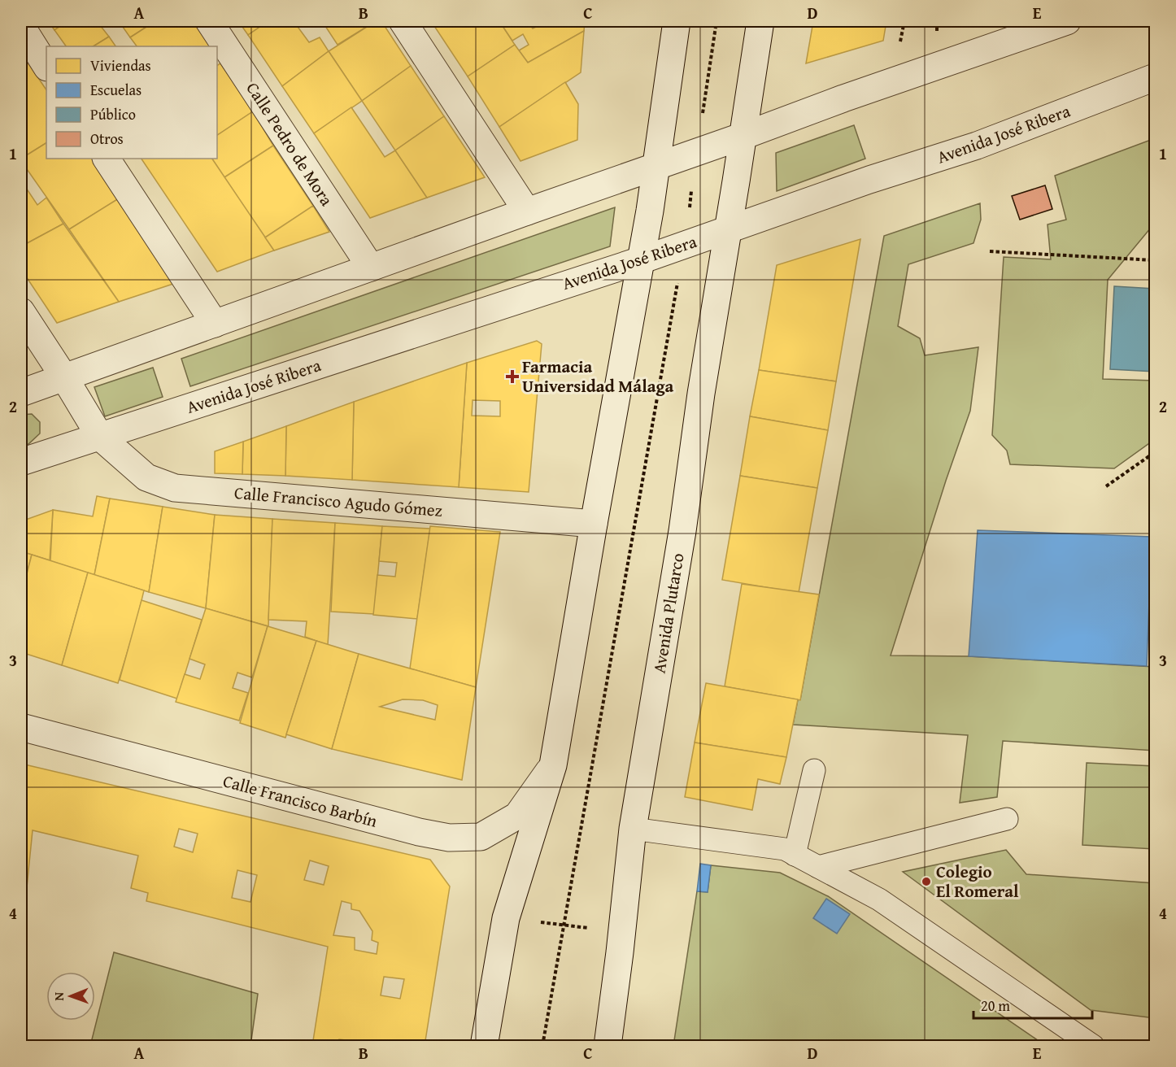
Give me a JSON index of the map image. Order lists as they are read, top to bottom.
{
  "streets": {
    "street": [
      "Avenida José Ribera",
      "Calle Pedro de Mora",
      "Calle Francisco Agudo Gómez",
      "Avenida Plutarco",
      "Calle Francisco Barbín"
    ]
  },
  "crossings": [
    ["Avenida José Ribera", "Calle Francisco Agudo Gómez"],
    ["Avenida José Ribera", "Avenida Plutarco"]
  ],
  "places": {
    "health": ["Farmacia Universidad Málaga"],
    "other": ["Colegio El Romeral"]
  },
  "legend": [
    "Viviendas",
    "Escuelas",
    "Público",
    "Otros"
  ],
  "scale_bar": "20 m",
  "north": "left",
  "grid": {
    "columns": [
      "A",
      "B",
      "C",
      "D",
      "E"
    ],
    "rows": [
      "1",
      "2",
      "3",
      "4"
    ]
  }
}
